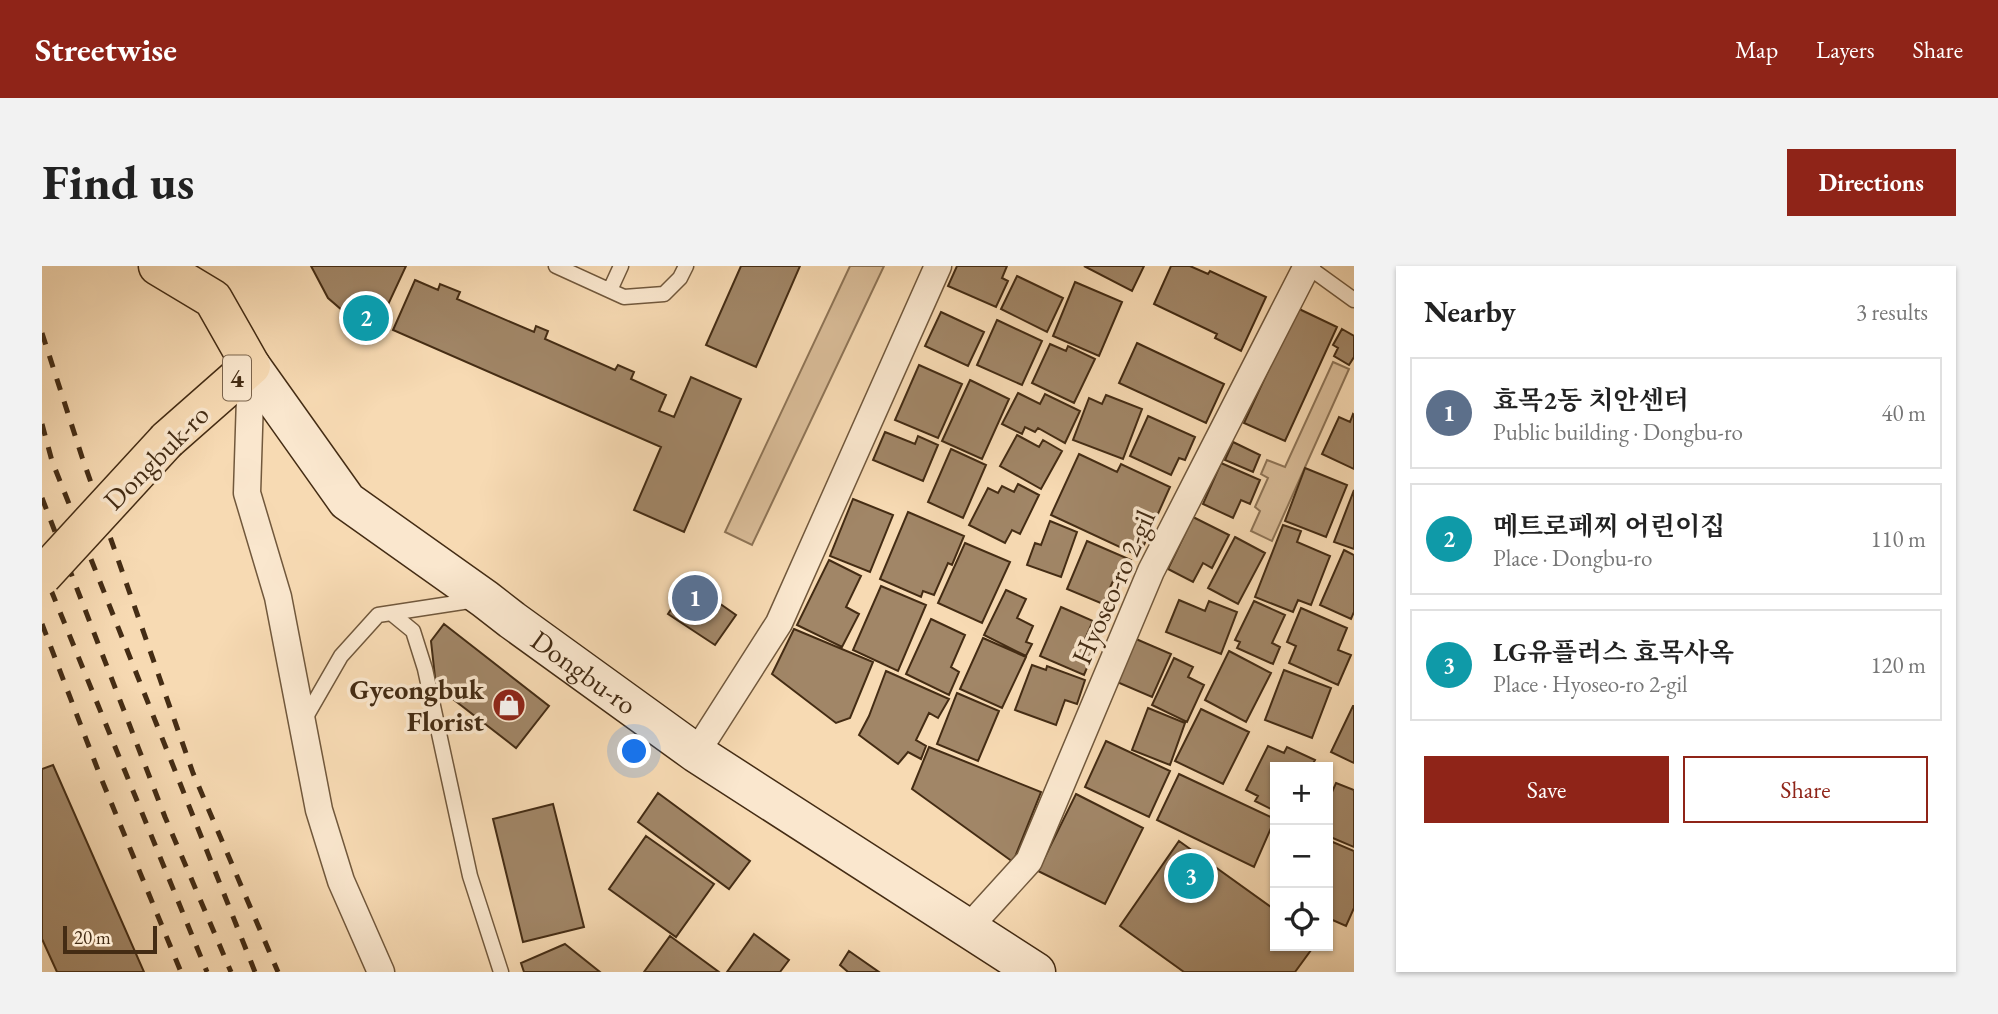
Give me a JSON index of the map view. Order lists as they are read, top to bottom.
{
  "streets": {
    "main road": ["4", "Dongbuk-ro", "Dongbu-ro"],
    "street": ["Hyoseo-ro 2-gil"]
  },
  "crossings": [
    ["4", "Dongbuk-ro"],
    ["4", "Dongbu-ro"],
    ["Dongbuk-ro", "Dongbu-ro"],
    ["Hyoseo-ro 2-gil", "Dongbu-ro"]
  ],
  "places": {
    "shop": ["Gyeongbuk Florist"]
  },
  "scale_bar": "20 m",
  "page": {
    "header": "Streetwise",
    "nav": ["Map", "Layers", "Share"],
    "buttons": [
      "Directions",
      ["Save", "Share"]
    ],
    "title": "Find us",
    "heading": ["Nearby", "3 results"],
    "pins": ["2", "1", "3"],
    "list": [
      {
        "mark": "1",
        "name": "효목2동 치안센터",
        "note": "Public building · Dongbu-ro",
        "value": "40 m"
      },
      {
        "mark": "2",
        "name": "메트로페찌 어린이집",
        "note": "Place · Dongbu-ro",
        "value": "110 m"
      },
      {
        "mark": "3",
        "name": "LG유플러스 효목사옥",
        "note": "Place · Hyoseo-ro 2-gil",
        "value": "120 m"
      }
    ],
    "map_buttons": ["+", "−"],
    "scale": "20 m"
  }
}
